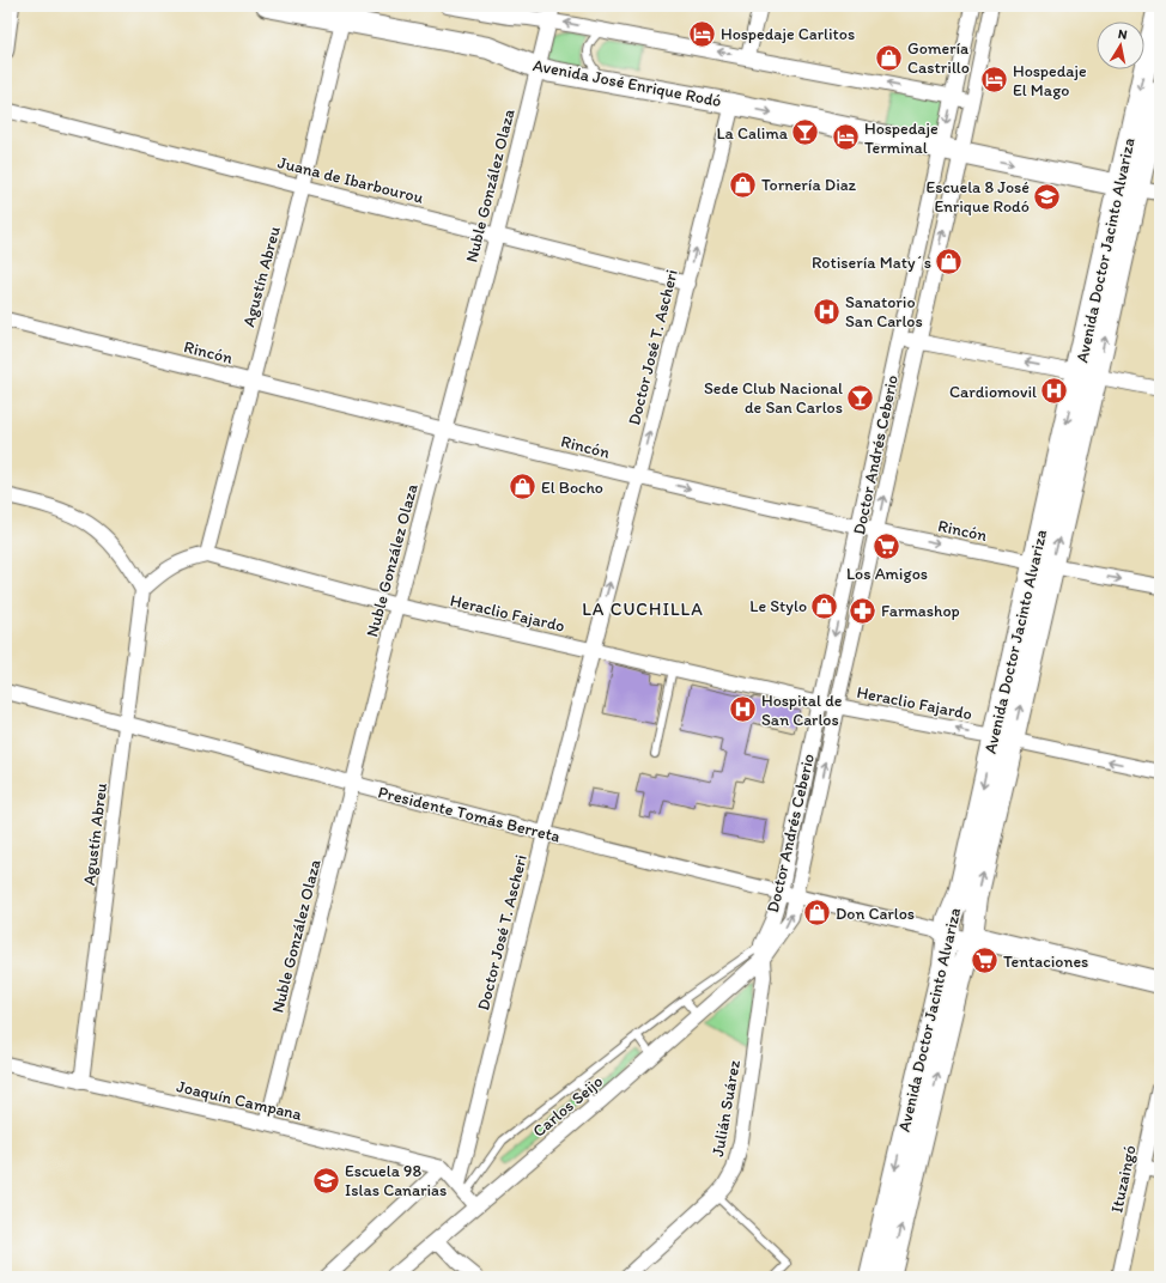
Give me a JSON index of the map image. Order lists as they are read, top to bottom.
{
  "streets": {
    "main road": ["Avenida José Enrique Rodó", "Avenida Doctor Jacinto Alvariza", "Presidente Tomás Berreta"],
    "street": [
      "Juana de Ibarbourou",
      "Nuble González Olaza",
      "Agustín Abreu",
      "Doctor José T. Ascheri",
      "Rincón",
      "Doctor Andrés Ceberio",
      "Heraclio Fajardo",
      "Joaquín Campana",
      "Carlos Seijo",
      "Julián Suárez",
      "Ituzaingó"
    ]
  },
  "crossings": [
    ["Avenida José Enrique Rodó", "Nuble González Olaza"],
    ["Avenida José Enrique Rodó", "Avenida Doctor Jacinto Alvariza"],
    ["Avenida José Enrique Rodó", "Agustín Abreu"],
    ["Avenida José Enrique Rodó", "Doctor José T. Ascheri"],
    ["Avenida José Enrique Rodó", "Doctor Andrés Ceberio"],
    ["Juana de Ibarbourou", "Nuble González Olaza"],
    ["Juana de Ibarbourou", "Agustín Abreu"],
    ["Juana de Ibarbourou", "Doctor José T. Ascheri"],
    ["Nuble González Olaza", "Rincón"],
    ["Nuble González Olaza", "Heraclio Fajardo"],
    ["Nuble González Olaza", "Presidente Tomás Berreta"],
    ["Nuble González Olaza", "Joaquín Campana"],
    ["Avenida Doctor Jacinto Alvariza", "Rincón"],
    ["Avenida Doctor Jacinto Alvariza", "Heraclio Fajardo"],
    ["Avenida Doctor Jacinto Alvariza", "Presidente Tomás Berreta"],
    ["Agustín Abreu", "Rincón"],
    ["Agustín Abreu", "Heraclio Fajardo"],
    ["Agustín Abreu", "Presidente Tomás Berreta"],
    ["Agustín Abreu", "Joaquín Campana"],
    ["Doctor José T. Ascheri", "Rincón"],
    ["Doctor José T. Ascheri", "Heraclio Fajardo"],
    ["Doctor José T. Ascheri", "Presidente Tomás Berreta"],
    ["Rincón", "Doctor Andrés Ceberio"],
    ["Doctor Andrés Ceberio", "Heraclio Fajardo"],
    ["Doctor Andrés Ceberio", "Presidente Tomás Berreta"],
    ["Doctor Andrés Ceberio", "Carlos Seijo"],
    ["Doctor Andrés Ceberio", "Julián Suárez"],
    ["Carlos Seijo", "Julián Suárez"]
  ],
  "one_way": ["Avenida José Enrique Rodó", "Doctor José T. Ascheri", "Rincón"],
  "districts": ["LA CUCHILLA"],
  "places": {
    "hotel": ["Hospedaje Carlitos", "Hospedaje El Mago", "Hospedaje Terminal"],
    "shop": [
      "Gomería Castrillo",
      "Tornería Diaz",
      "Rotisería Maty´s",
      "El Bocho",
      "Le Stylo",
      "Don Carlos"
    ],
    "bar": ["La Calima", "Sede Club Nacional de San Carlos"],
    "school or university": ["Escuela 8 José Enrique Rodó", "Escuela 98 Islas Canarias"],
    "hospital": ["Sanatorio San Carlos", "Cardiomovil", "Hospital de San Carlos"],
    "supermarket": ["Los Amigos", "Tentaciones"],
    "pharmacy": ["Farmashop"]
  },
  "north": "top"
}
